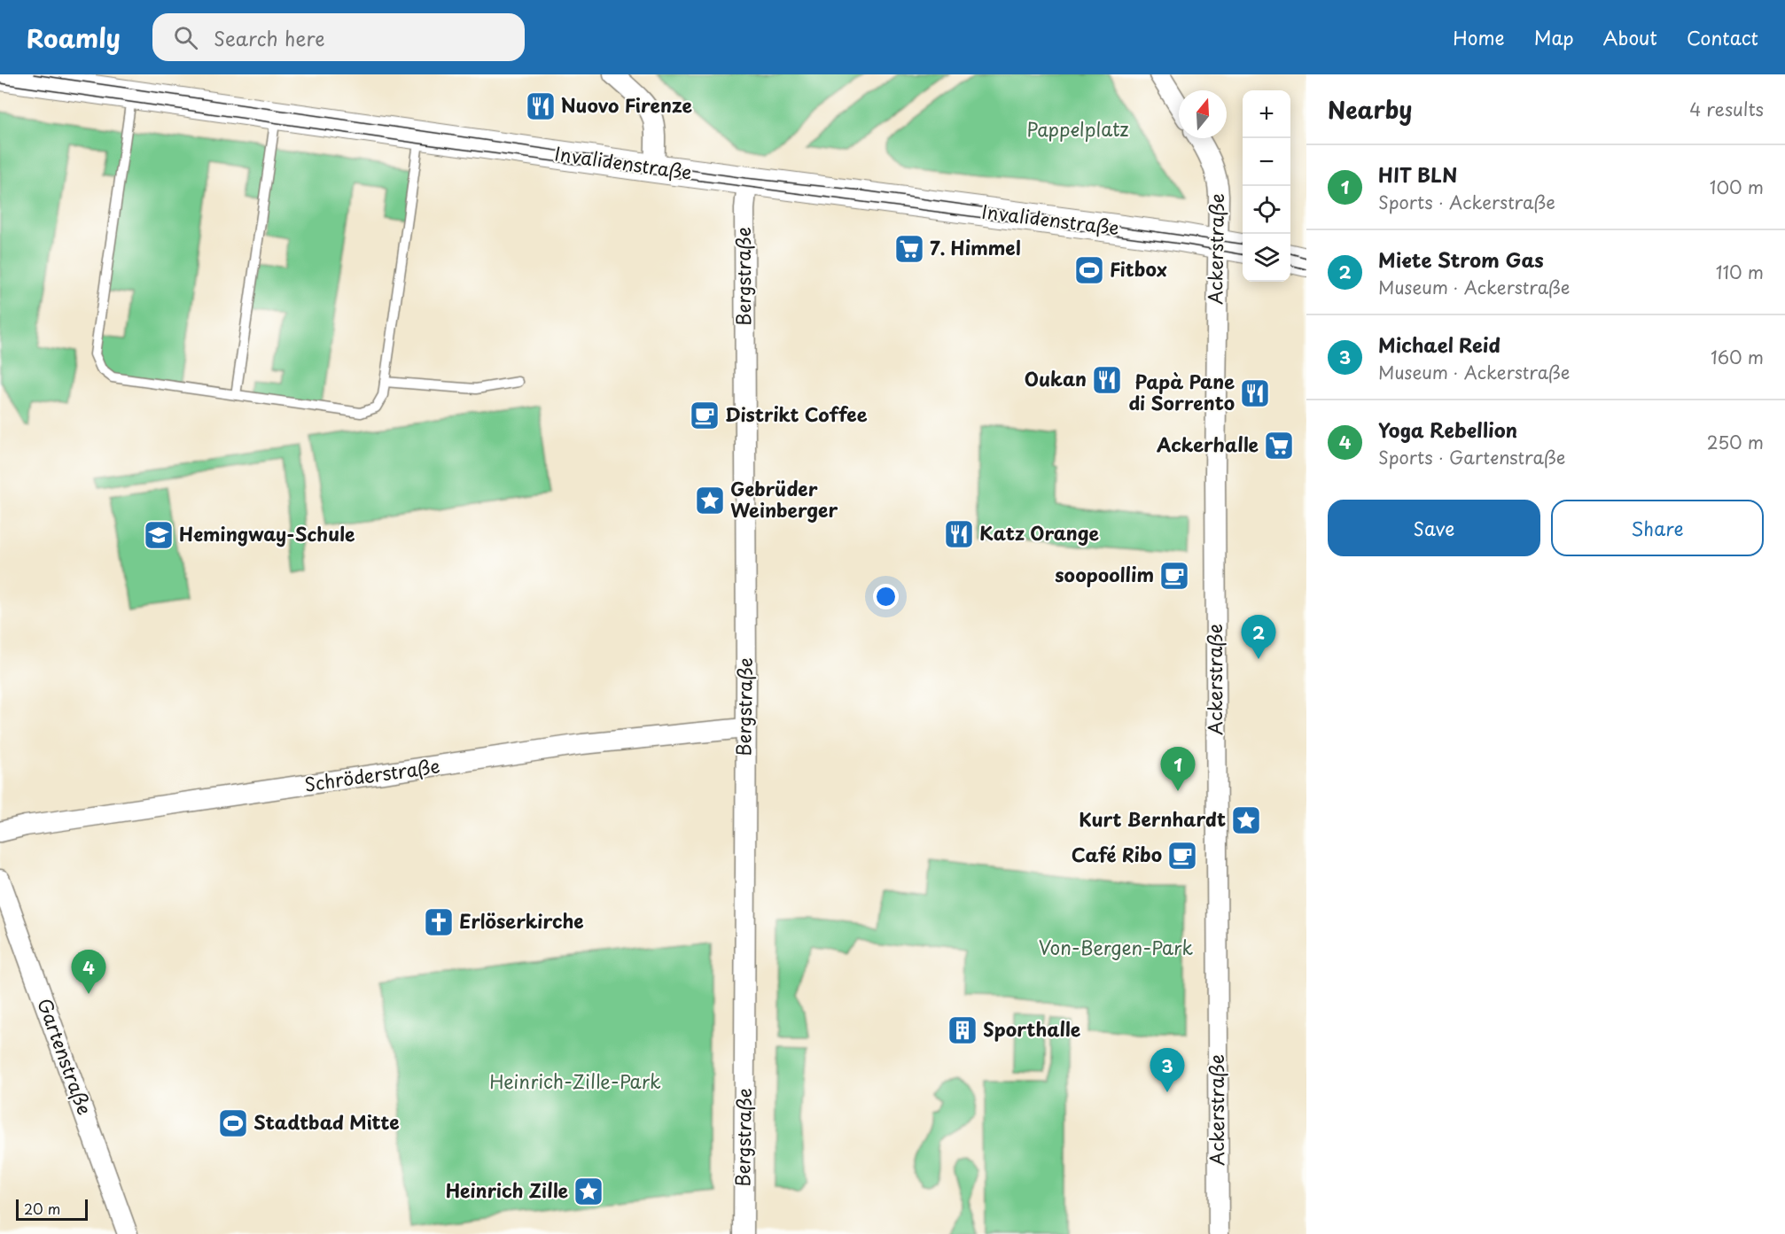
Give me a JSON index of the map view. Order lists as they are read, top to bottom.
{
  "streets": {
    "street": [
      "Invalidenstraße",
      "Ackerstraße",
      "Bergstraße",
      "Schröderstraße",
      "Gartenstraße"
    ]
  },
  "crossings": [
    ["Invalidenstraße", "Ackerstraße"],
    ["Invalidenstraße", "Bergstraße"],
    ["Bergstraße", "Schröderstraße"]
  ],
  "parks": ["Pappelplatz", "Von-Bergen-Park", "Heinrich-Zille-Park"],
  "places": {
    "restaurant": [
      "Nuovo Firenze",
      "Oukan",
      "Papà Pane di Sorrento",
      "Katz Orange"
    ],
    "supermarket": ["7. Himmel", "Ackerhalle"],
    "sports": ["Fitbox", "Stadtbad Mitte"],
    "cafe": ["Distrikt Coffee", "soopoollim", "Café Ribo"],
    "place": ["Gebrüder Weinberger", "Kurt Bernhardt", "Heinrich Zille"],
    "school or university": ["Hemingway-Schule"],
    "church": ["Erlöserkirche"],
    "building": ["Sporthalle"]
  },
  "scale_bar": "20 m",
  "north": "top",
  "page": {
    "header": "Roamly",
    "search": "Search here",
    "nav": [
      "Home",
      "Map",
      "About",
      "Contact"
    ],
    "heading": ["Nearby", "4 results"],
    "map_buttons": ["+", "−"],
    "list": [
      {
        "mark": "1",
        "name": "HIT BLN",
        "note": "Sports · Ackerstraße",
        "value": "100 m"
      },
      {
        "mark": "2",
        "name": "Miete Strom Gas",
        "note": "Museum · Ackerstraße",
        "value": "110 m"
      },
      {
        "mark": "3",
        "name": "Michael Reid",
        "note": "Museum · Ackerstraße",
        "value": "160 m"
      },
      {
        "mark": "4",
        "name": "Yoga Rebellion",
        "note": "Sports · Gartenstraße",
        "value": "250 m"
      }
    ],
    "buttons": ["Save", "Share"],
    "pins": [
      "2",
      "1",
      "4",
      "3"
    ],
    "scale": "20 m"
  }
}
